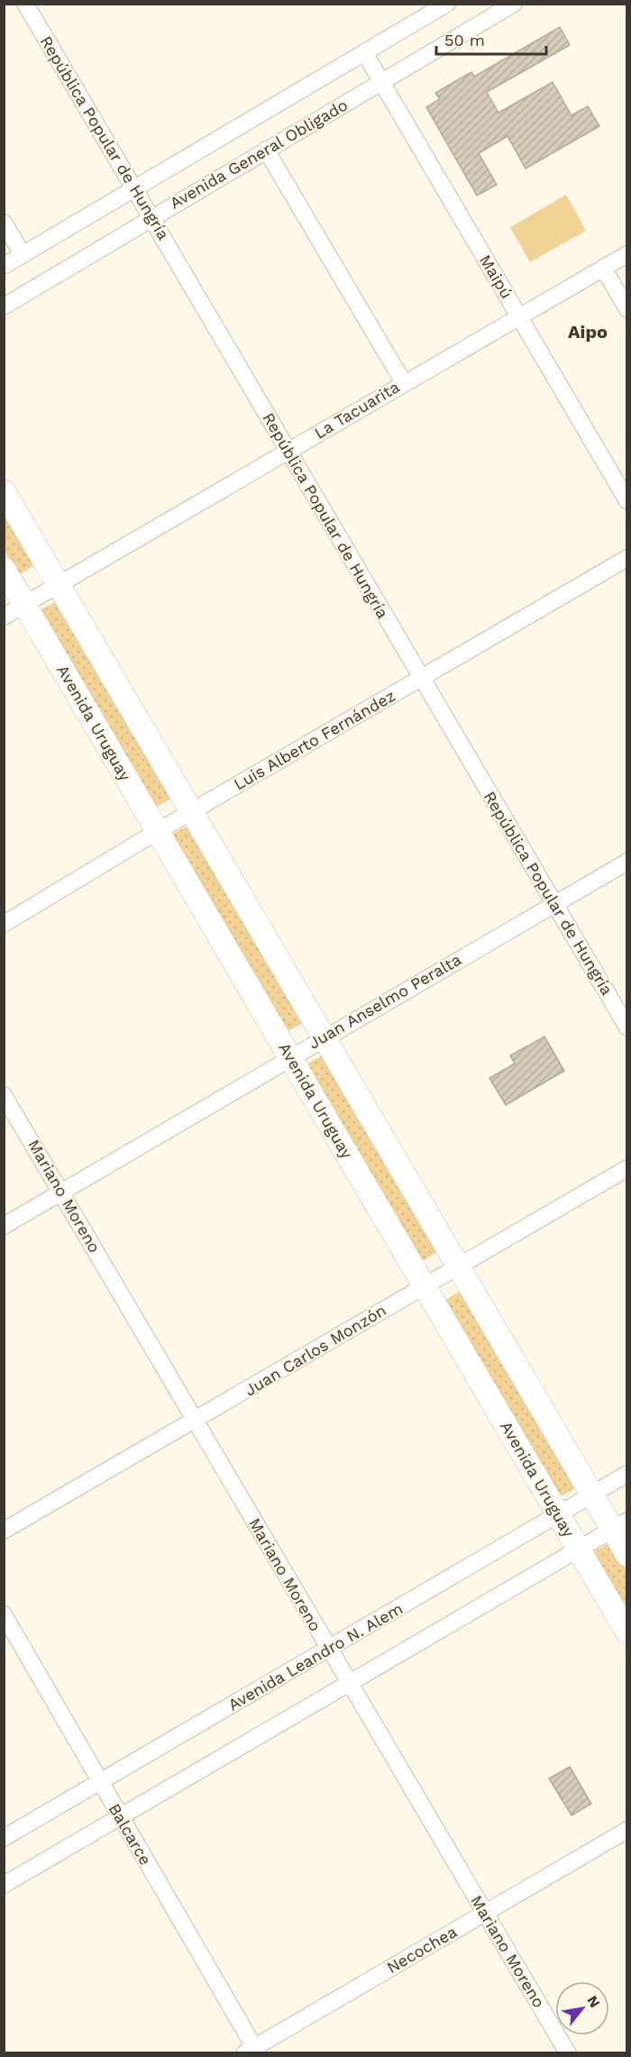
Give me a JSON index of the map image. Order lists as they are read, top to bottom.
{
  "streets": {
    "street": [
      "República Popular de Hungría",
      "Avenida General Obligado",
      "Maipú",
      "La Tacuarita",
      "Avenida Uruguay",
      "Luis Alberto Fernández",
      "Juan Anselmo Peralta",
      "Mariano Moreno",
      "Juan Carlos Monzón",
      "Avenida Leandro N. Alem",
      "Balcarce",
      "Necochea"
    ]
  },
  "crossings": [
    ["República Popular de Hungría", "Avenida General Obligado"],
    ["República Popular de Hungría", "La Tacuarita"],
    ["República Popular de Hungría", "Luis Alberto Fernández"],
    ["República Popular de Hungría", "Juan Anselmo Peralta"],
    ["Avenida General Obligado", "Maipú"],
    ["Maipú", "La Tacuarita"],
    ["La Tacuarita", "Avenida Uruguay"],
    ["Avenida Uruguay", "Luis Alberto Fernández"],
    ["Avenida Uruguay", "Juan Anselmo Peralta"],
    ["Avenida Uruguay", "Juan Carlos Monzón"],
    ["Avenida Uruguay", "Avenida Leandro N. Alem"],
    ["Juan Anselmo Peralta", "Mariano Moreno"],
    ["Mariano Moreno", "Juan Carlos Monzón"],
    ["Mariano Moreno", "Avenida Leandro N. Alem"],
    ["Mariano Moreno", "Necochea"],
    ["Avenida Leandro N. Alem", "Balcarce"],
    ["Balcarce", "Necochea"]
  ],
  "districts": ["Aipo"],
  "scale_bar": "50 m",
  "north": "top right"
}
